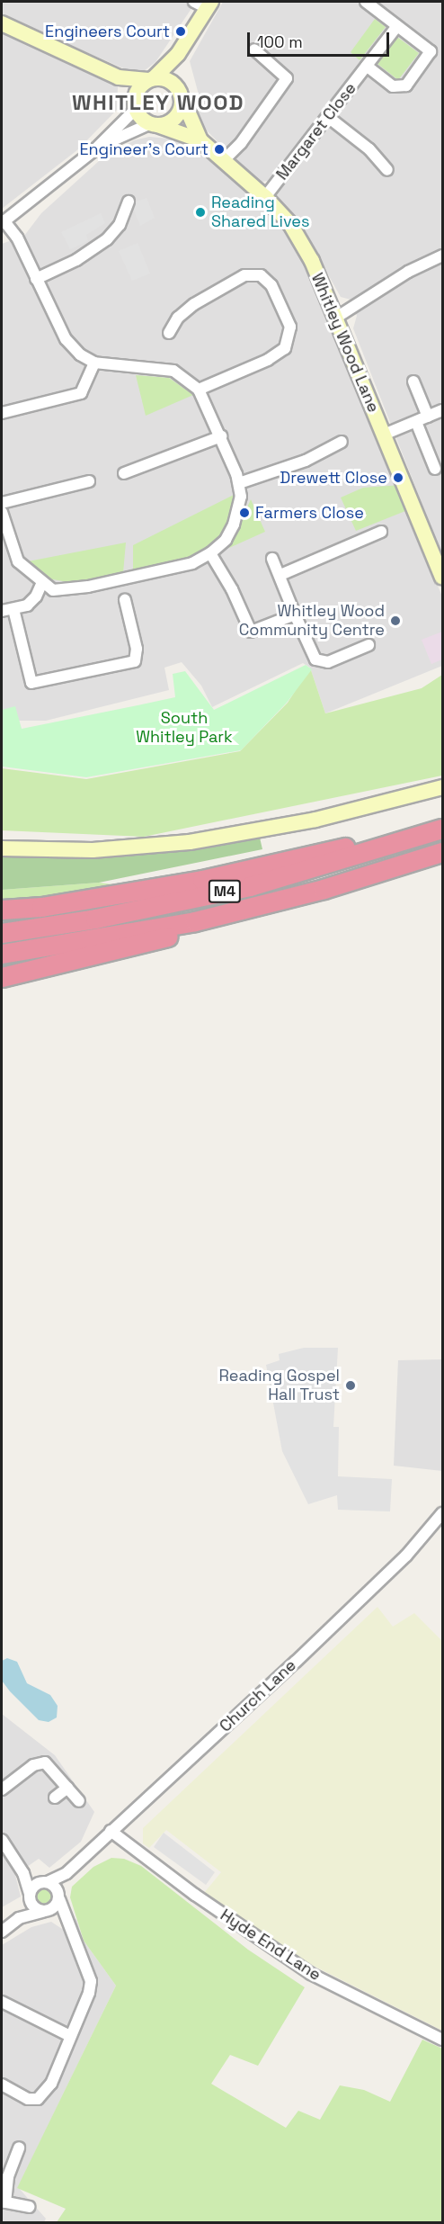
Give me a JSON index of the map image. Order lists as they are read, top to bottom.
{
  "streets": {
    "highway": ["M4"],
    "street": [
      "Margaret Close",
      "Whitley Wood Lane",
      "Church Lane",
      "Hyde End Lane"
    ]
  },
  "crossings": [
    ["Margaret Close", "Whitley Wood Lane"],
    ["Church Lane", "Hyde End Lane"]
  ],
  "districts": ["WHITLEY WOOD"],
  "parks": ["South Whitley Park"],
  "places": [
    "Engineers Court",
    "Engineer's Court",
    "Reading Shared Lives",
    "Drewett Close",
    "Farmers Close",
    "Whitley Wood Community Centre",
    "Reading Gospel Hall Trust"
  ],
  "scale_bar": "100 m"
}
